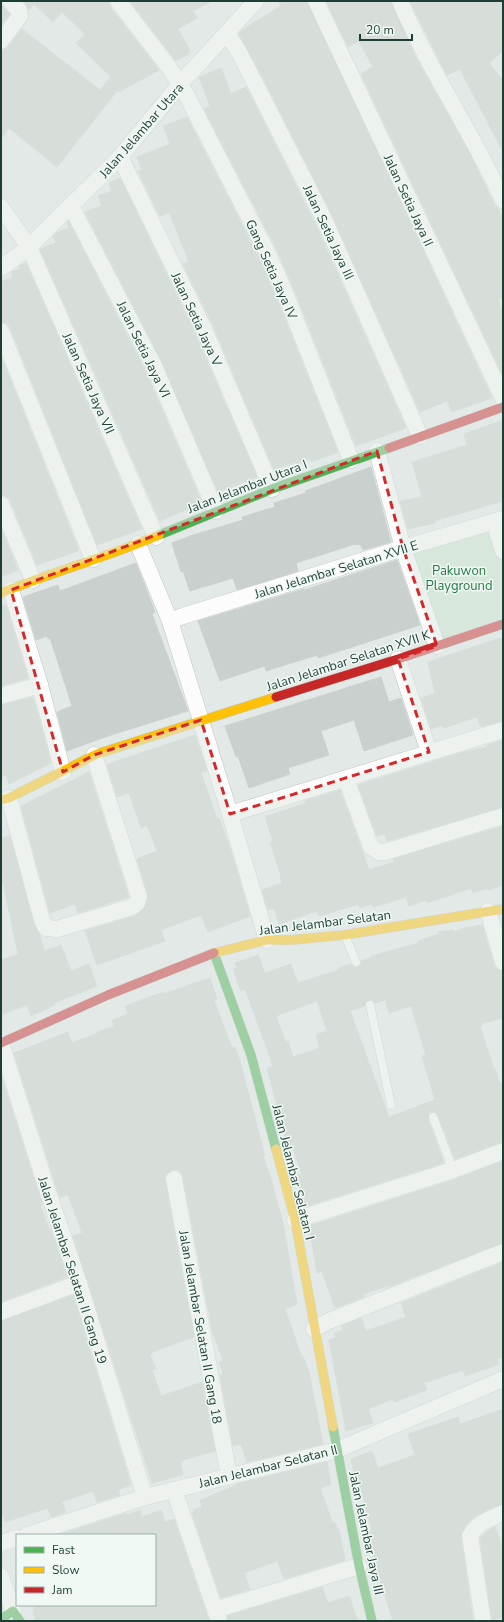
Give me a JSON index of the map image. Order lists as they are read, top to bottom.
{
  "streets": {
    "street": [
      "Jalan Jelambar Utara",
      "Jalan Setia Jaya II",
      "Jalan Setia Jaya III",
      "Gang Setia Jaya IV",
      "Jalan Setia Jaya V",
      "Jalan Setia Jaya VI",
      "Jalan Setia Jaya VII",
      "Jalan Jelambar Utara I",
      "Jalan Jelambar Selatan XVII E",
      "Jalan Jelambar Selatan XVII K",
      "Jalan Jelambar Selatan",
      "Jalan Jelambar Selatan I",
      "Jalan Jelambar Selatan II Gang 19",
      "Jalan Jelambar Selatan II Gang 18",
      "Jalan Jelambar Selatan II",
      "Jalan Jelambar Jaya III"
    ]
  },
  "crossings": [
    ["Jalan Jelambar Utara", "Jalan Setia Jaya III"],
    ["Jalan Jelambar Utara", "Gang Setia Jaya IV"],
    ["Jalan Jelambar Utara", "Jalan Setia Jaya V"],
    ["Jalan Jelambar Utara", "Jalan Setia Jaya VI"],
    ["Jalan Jelambar Utara", "Jalan Setia Jaya VII"],
    ["Jalan Setia Jaya III", "Jalan Jelambar Utara I"],
    ["Gang Setia Jaya IV", "Jalan Jelambar Utara I"],
    ["Jalan Setia Jaya V", "Jalan Jelambar Utara I"],
    ["Jalan Setia Jaya VI", "Jalan Jelambar Utara I"],
    ["Jalan Setia Jaya VII", "Jalan Jelambar Utara I"],
    ["Jalan Jelambar Selatan", "Jalan Jelambar Selatan I"],
    ["Jalan Jelambar Selatan", "Jalan Jelambar Selatan II Gang 19"],
    ["Jalan Jelambar Selatan I", "Jalan Jelambar Selatan II"],
    ["Jalan Jelambar Selatan I", "Jalan Jelambar Jaya III"],
    ["Jalan Jelambar Selatan II Gang 19", "Jalan Jelambar Selatan II"],
    ["Jalan Jelambar Selatan II Gang 18", "Jalan Jelambar Selatan II"],
    ["Jalan Jelambar Selatan II", "Jalan Jelambar Jaya III"]
  ],
  "parks": ["Pakuwon Playground"],
  "legend": ["Fast", "Slow", "Jam"],
  "scale_bar": "20 m"
}
